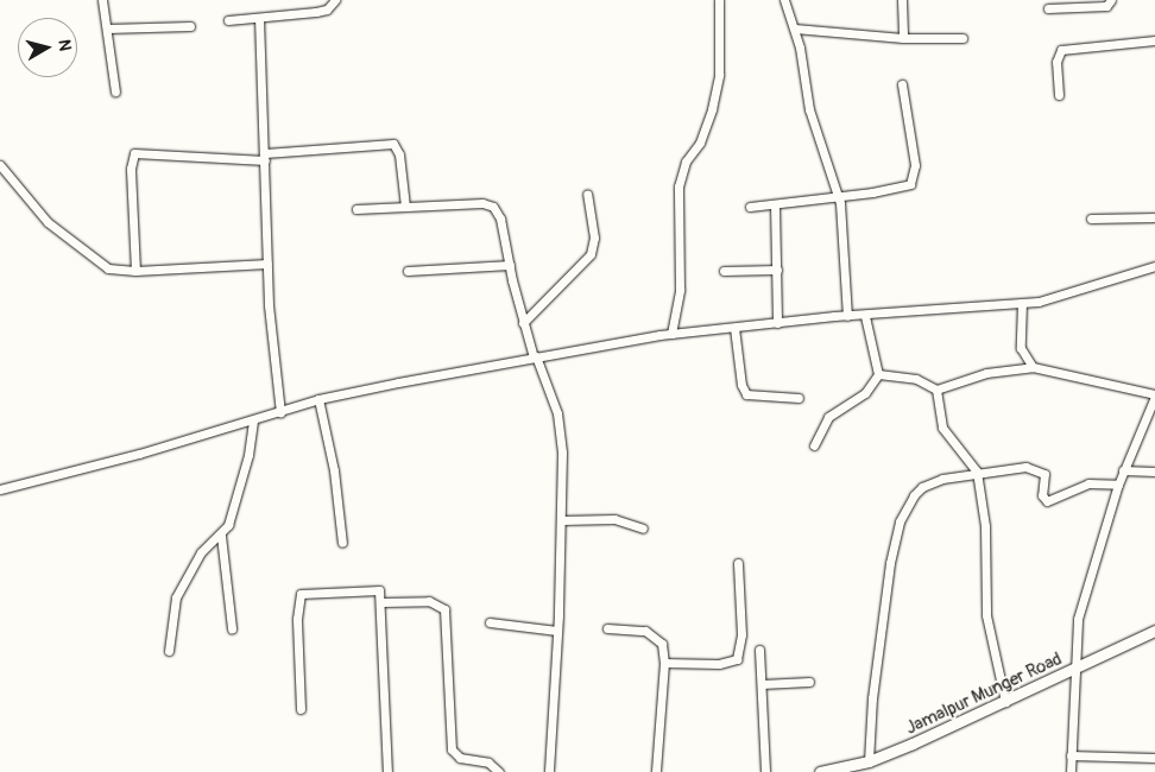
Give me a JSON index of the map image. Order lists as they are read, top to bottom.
{
  "streets": {
    "street": ["Jamalpur Munger Road"]
  },
  "north": "right"
}
